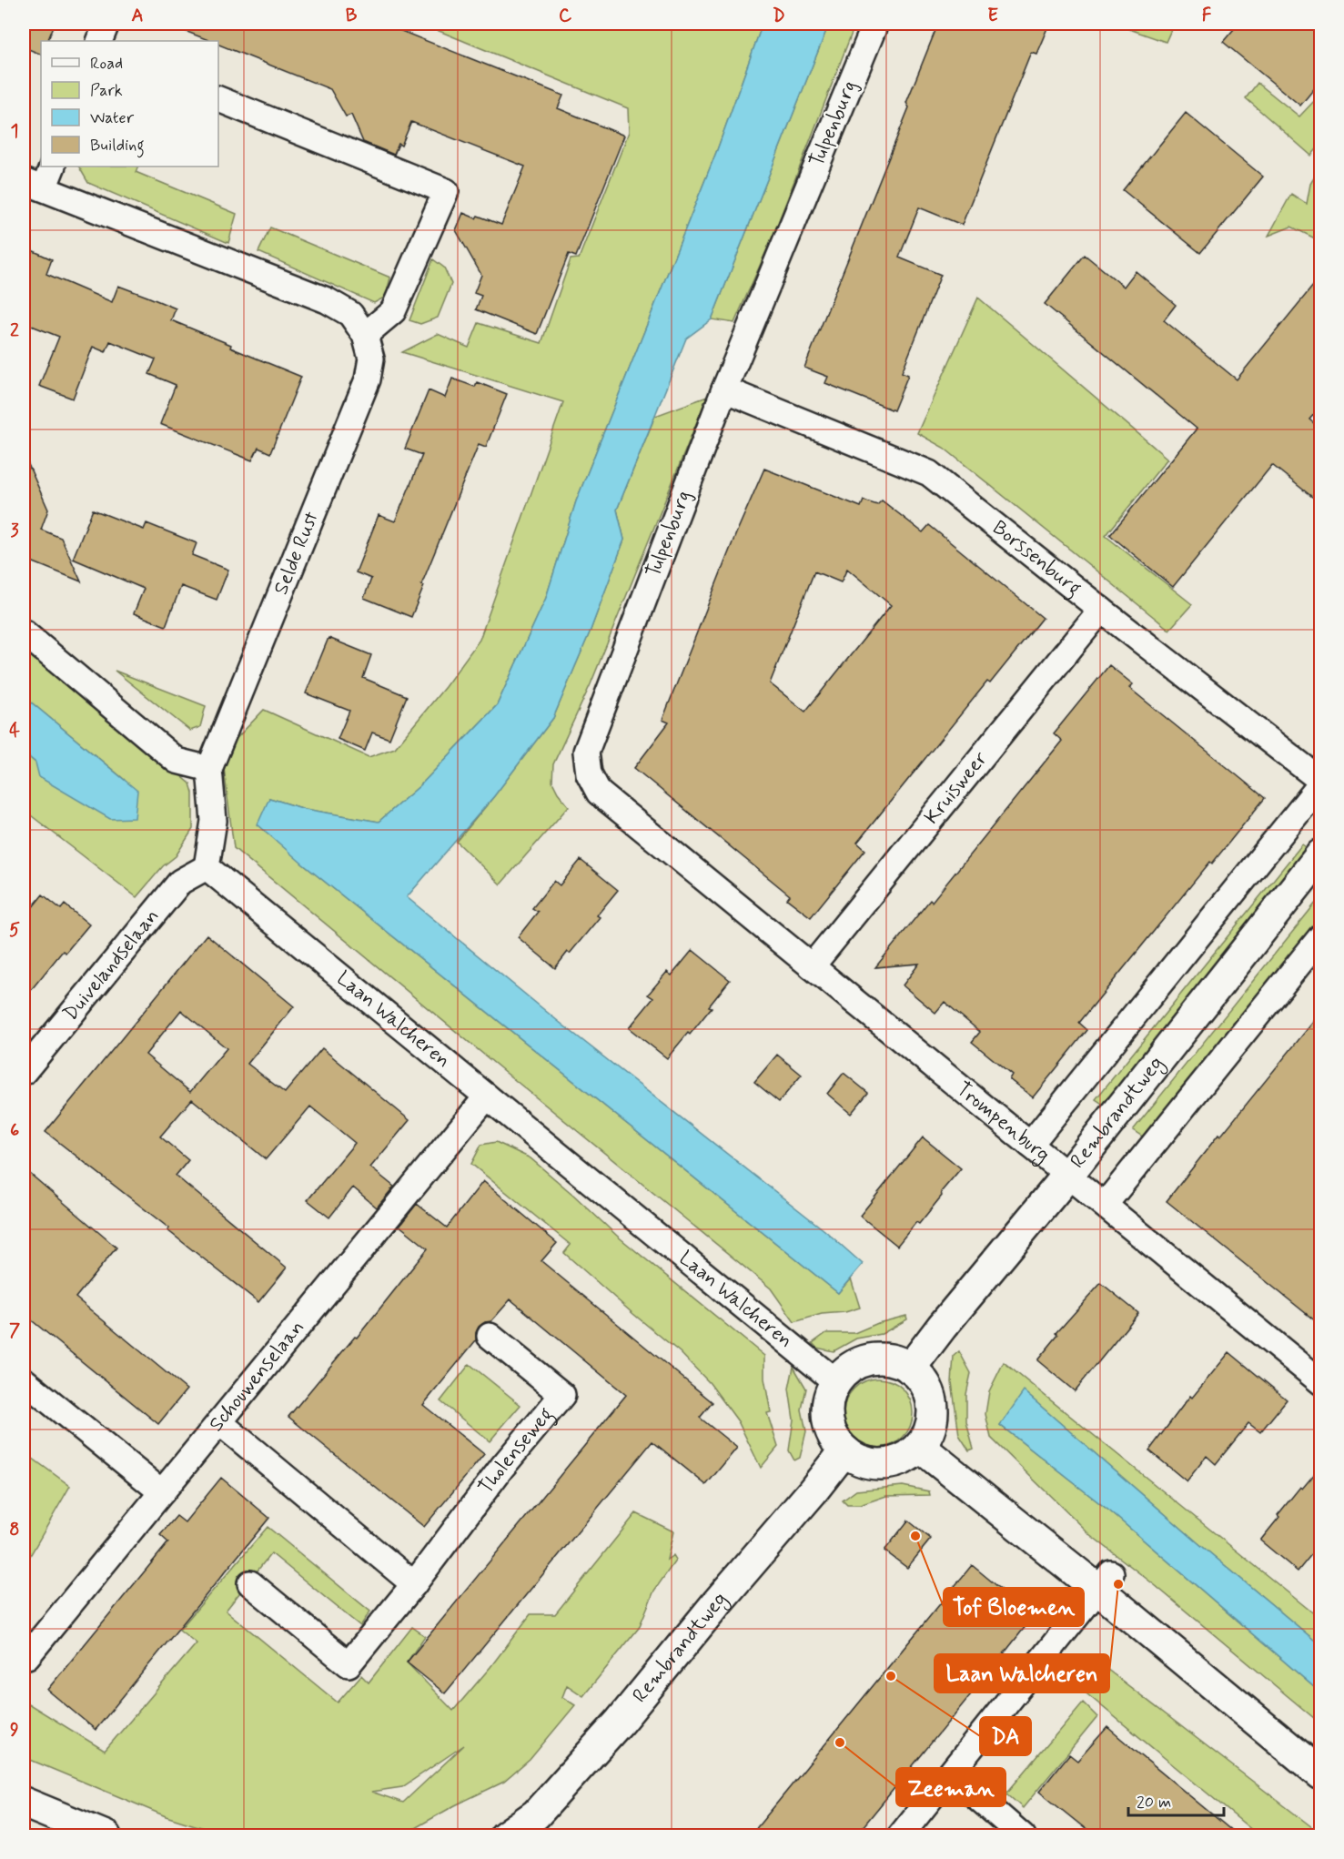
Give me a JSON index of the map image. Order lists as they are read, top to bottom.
{
  "streets": {
    "street": [
      "Tulpenburg",
      "Selde Rust",
      "Borssenburg",
      "Kruisweer",
      "Duivelandselaan",
      "Laan Walcheren",
      "Rembrandtweg",
      "Trompenburg",
      "Schouwenselaan",
      "Tholenseweg"
    ]
  },
  "crossings": [
    ["Tulpenburg", "Borssenburg"],
    ["Tulpenburg", "Kruisweer"],
    ["Tulpenburg", "Trompenburg"],
    ["Borssenburg", "Kruisweer"],
    ["Kruisweer", "Trompenburg"],
    ["Duivelandselaan", "Laan Walcheren"],
    ["Laan Walcheren", "Rembrandtweg"],
    ["Laan Walcheren", "Schouwenselaan"],
    ["Rembrandtweg", "Trompenburg"]
  ],
  "places": [
    "Tof Bloemen",
    "Laan Walcheren",
    "DA",
    "Zeeman"
  ],
  "legend": [
    "Road",
    "Park",
    "Water",
    "Building"
  ],
  "scale_bar": "20 m",
  "grid": {
    "columns": [
      "A",
      "B",
      "C",
      "D",
      "E",
      "F"
    ],
    "rows": [
      "1",
      "2",
      "3",
      "4",
      "5",
      "6",
      "7",
      "8",
      "9"
    ]
  }
}
